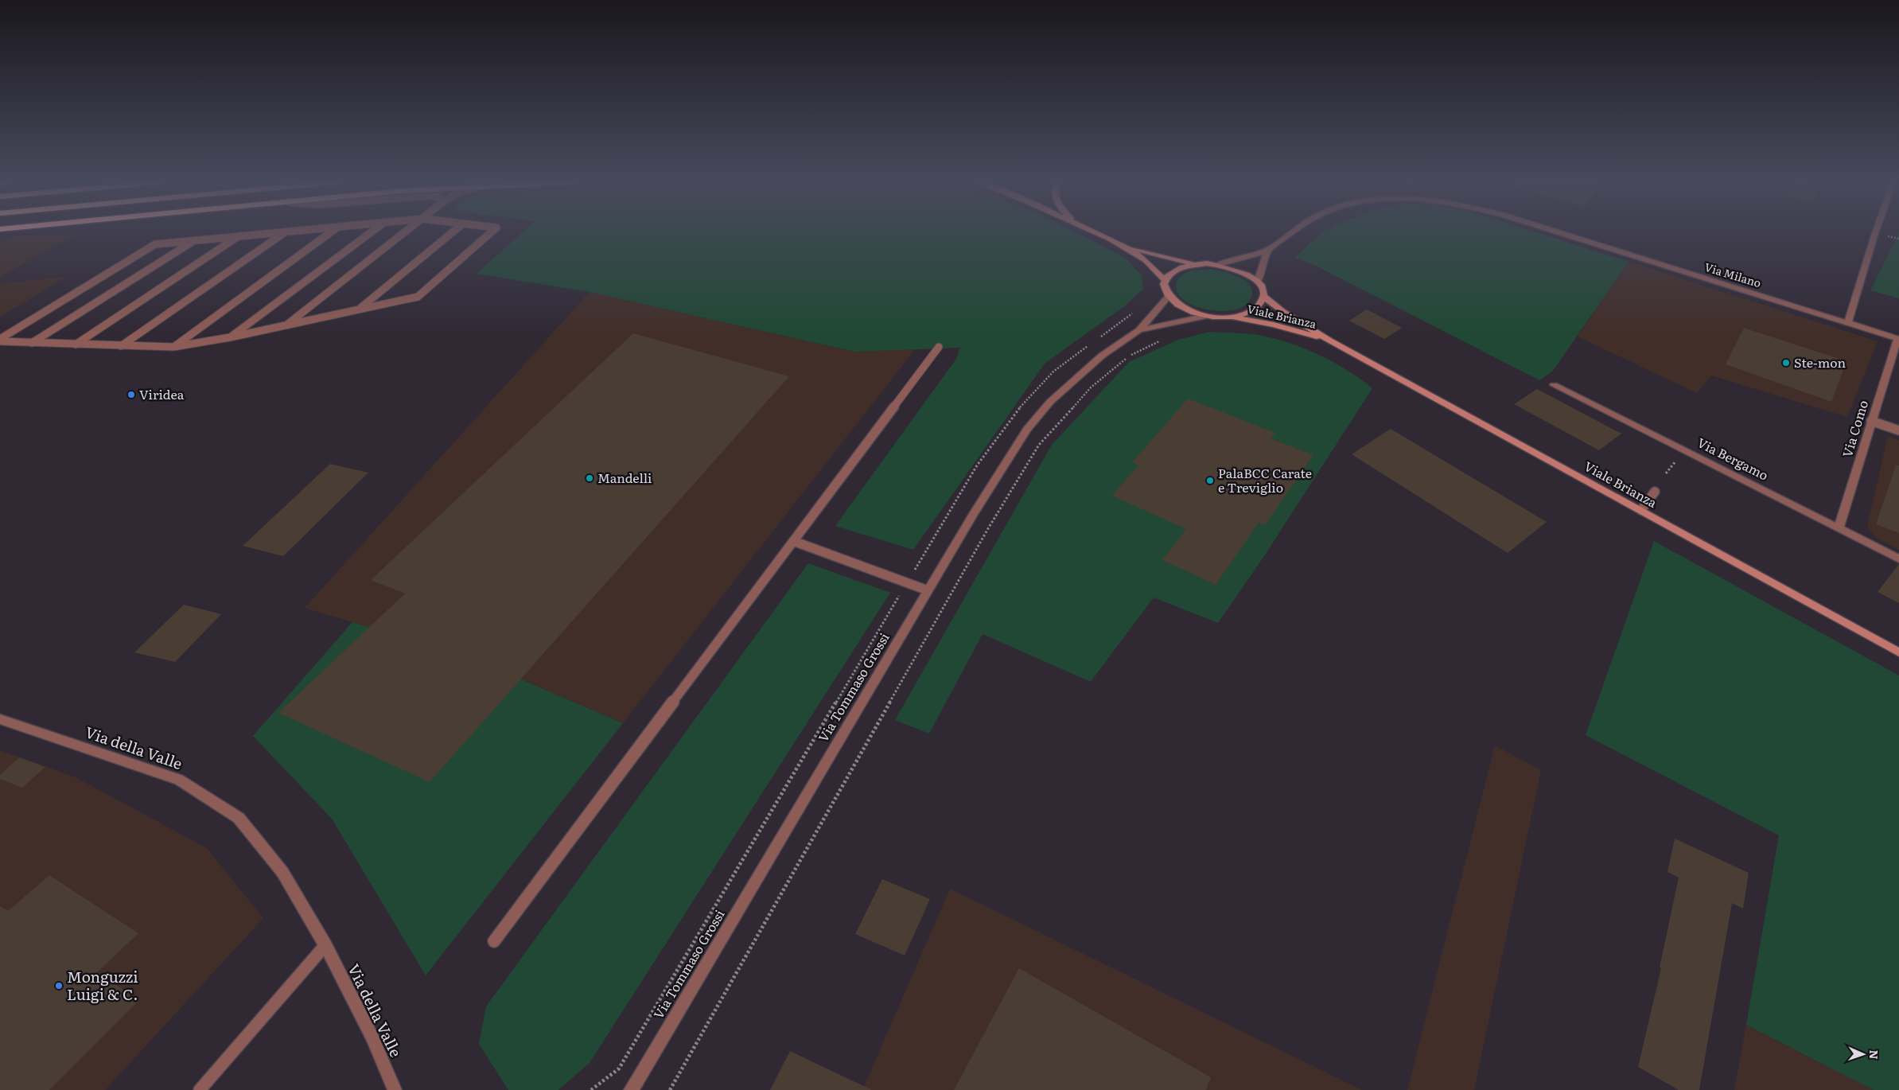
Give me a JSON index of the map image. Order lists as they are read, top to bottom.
{
  "streets": {
    "main road": ["Viale Brianza"],
    "street": [
      "Via Milano",
      "Via Como",
      "Via Bergamo",
      "Via Tommaso Grossi",
      "Via della Valle"
    ]
  },
  "crossings": [
    ["Via Milano", "Via Como"],
    ["Via Como", "Via Bergamo"]
  ],
  "places": [
    "Ste-mon",
    "Viridea",
    "Mandelli",
    "PalaBCC Carate e Treviglio",
    "Monguzzi Luigi & C."
  ],
  "north": "right"
}
